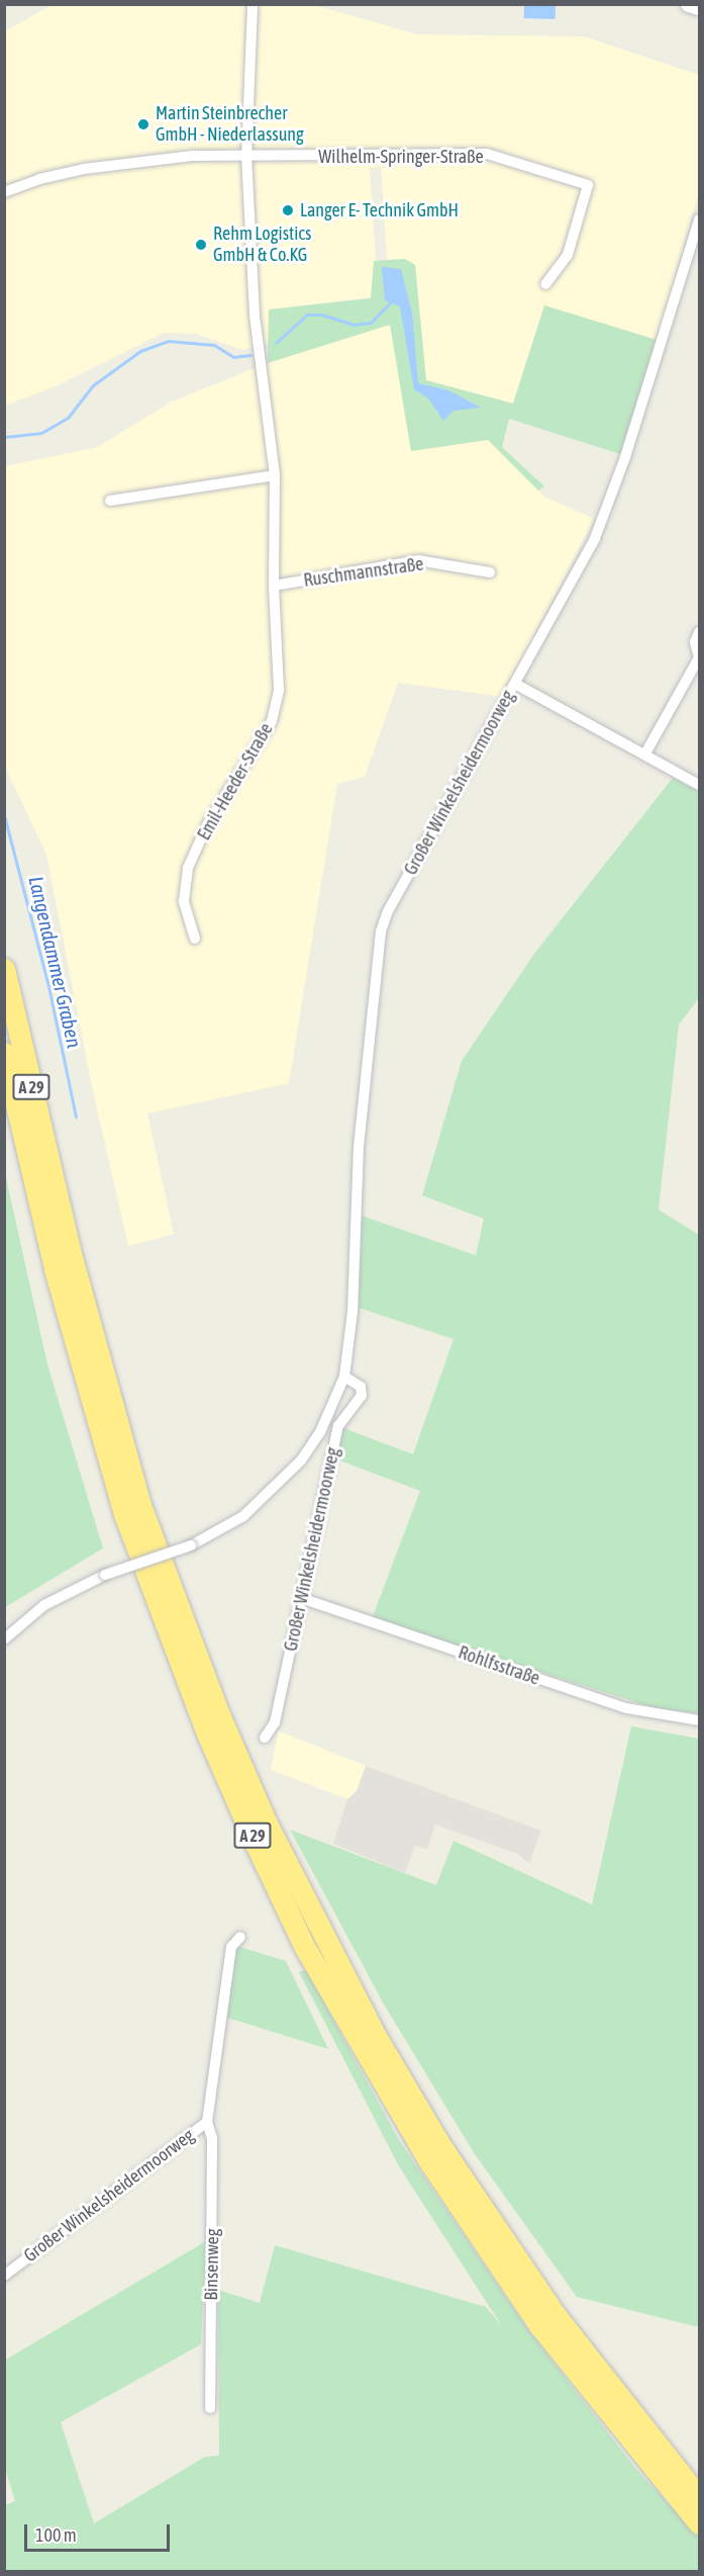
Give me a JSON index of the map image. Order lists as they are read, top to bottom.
{
  "streets": {
    "highway": ["A 29"],
    "street": [
      "Wilhelm-Springer-Straße",
      "Ruschmannstraße",
      "Emil-Heeder-Straße",
      "Großer Winkelsheidermoorweg",
      "Rohlfsstraße",
      "Binsenweg"
    ]
  },
  "crossings": [
    ["Wilhelm-Springer-Straße", "Emil-Heeder-Straße"],
    ["Ruschmannstraße", "Emil-Heeder-Straße"],
    ["Großer Winkelsheidermoorweg", "Rohlfsstraße"],
    ["Großer Winkelsheidermoorweg", "Binsenweg"]
  ],
  "water": ["Langendammer Graben"],
  "places": ["Martin Steinbrecher GmbH - Niederlassung", "Langer E- Technik GmbH", "Rehm Logistics GmbH & Co.KG"],
  "scale_bar": "100 m"
}
